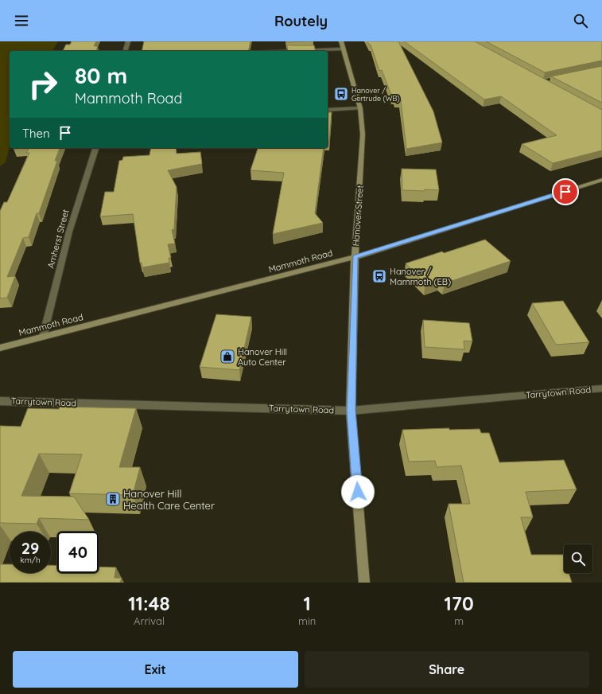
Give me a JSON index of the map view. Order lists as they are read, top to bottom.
{
  "streets": {
    "main road": ["Hanover Street", "Mammoth Road"],
    "street": ["Amherst Street", "Tarrytown Road"]
  },
  "crossings": [
    ["Hanover Street", "Mammoth Road"],
    ["Hanover Street", "Tarrytown Road"],
    ["Amherst Street", "Mammoth Road"]
  ],
  "places": {
    "bus stop": ["Hanover / Gertrude (WB)", "Hanover / Mammoth (EB)"],
    "shop": ["Hanover Hill Auto Center"],
    "building": ["Hanover Hill Health Care Center"]
  },
  "page": {
    "header": "Routely",
    "turn": ["80 m", "Mammoth Road"],
    "then": "Then",
    "speed": "29 km/h",
    "limit": "40",
    "eta": [
      "11:48",
      "Arrival",
      "1",
      "min",
      "170",
      "m"
    ],
    "buttons": ["Exit", "Share"]
  }
}
